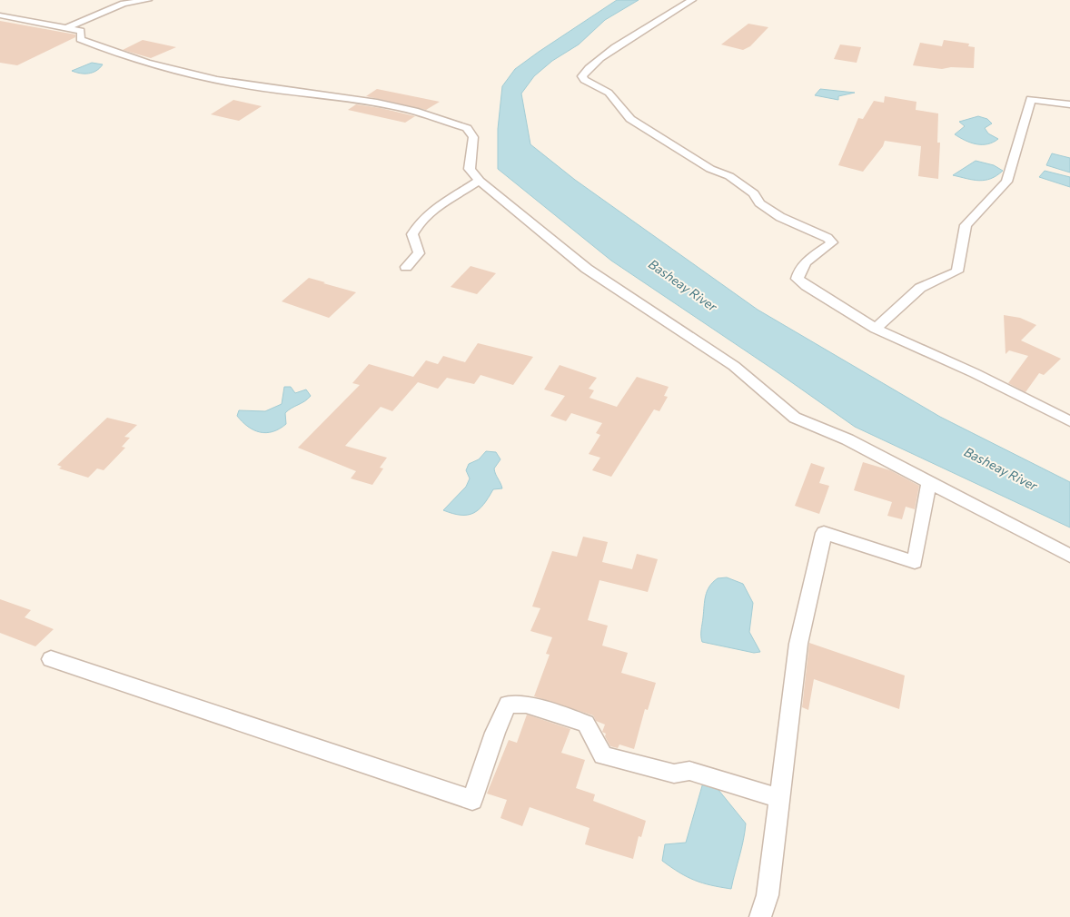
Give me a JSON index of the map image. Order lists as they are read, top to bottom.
{
  "water": ["Basheay River"]
}
